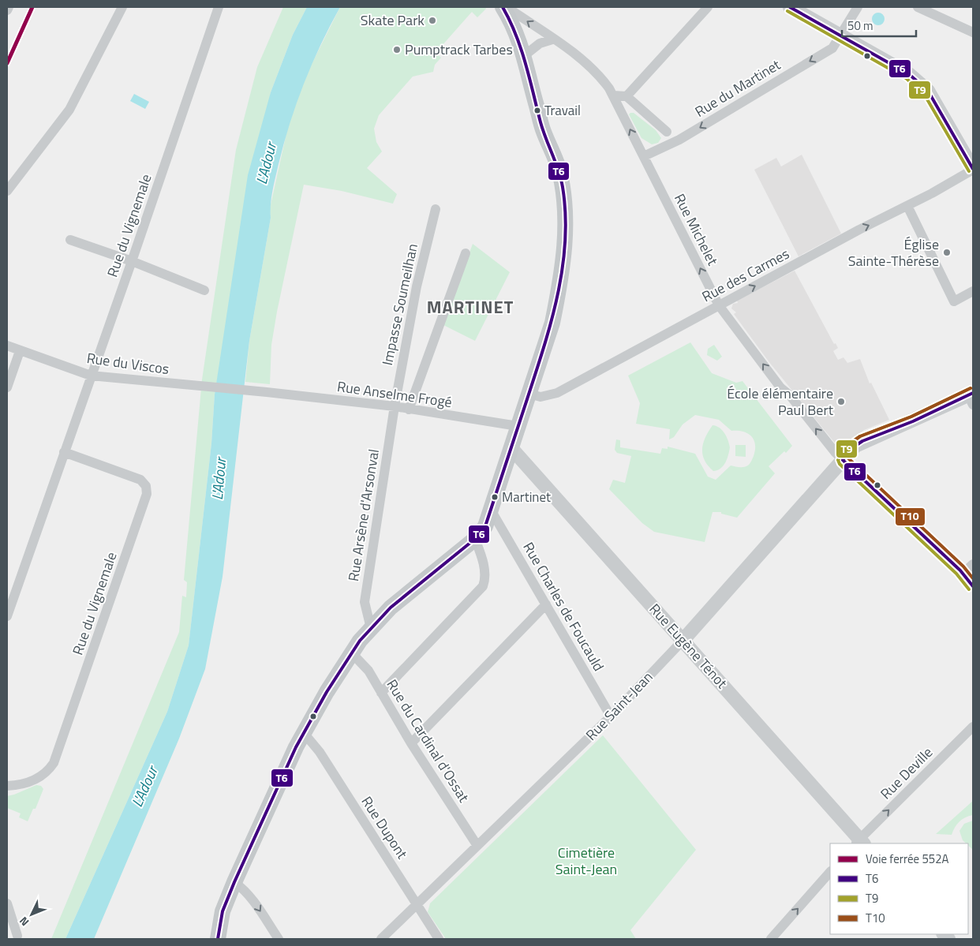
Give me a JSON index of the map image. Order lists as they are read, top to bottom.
{
  "streets": {
    "street": [
      "Rue du Martinet",
      "Rue du Vignemale",
      "Rue Michelet",
      "Rue des Carmes",
      "Impasse Soumeilhan",
      "Rue du Viscos",
      "Rue Anselme Frogé",
      "Rue Arsène d'Arsonval",
      "Rue Charles de Foucauld",
      "Rue Eugène Ténot",
      "Rue Saint-Jean",
      "Rue du Cardinal d'Ossat",
      "Rue Deville",
      "Rue Dupont"
    ]
  },
  "crossings": [
    ["Rue du Martinet", "Rue Michelet"],
    ["Rue du Vignemale", "Rue du Viscos"],
    ["Rue Michelet", "Rue des Carmes"],
    ["Rue Michelet", "Rue Saint-Jean"],
    ["Impasse Soumeilhan", "Rue Anselme Frogé"],
    ["Impasse Soumeilhan", "Rue Arsène d'Arsonval"],
    ["Rue du Viscos", "Rue Anselme Frogé"],
    ["Rue Anselme Frogé", "Rue Arsène d'Arsonval"],
    ["Rue Charles de Foucauld", "Rue Saint-Jean"],
    ["Rue Eugène Ténot", "Rue Saint-Jean"],
    ["Rue Eugène Ténot", "Rue Deville"],
    ["Rue Saint-Jean", "Rue du Cardinal d'Ossat"],
    ["Rue Saint-Jean", "Rue Dupont"]
  ],
  "one_way": ["Rue Michelet", "Rue des Carmes", "Rue Deville"],
  "districts": ["MARTINET"],
  "water": ["L'Adour"],
  "parks": ["Cimetière Saint-Jean"],
  "places": [
    "Skate Park",
    "Pumptrack Tarbes",
    "Travail",
    "Église Sainte-Thérèse",
    "École élémentaire Paul Bert",
    "Martinet"
  ],
  "lines": [
    "rail line 552A",
    "transit line T6",
    "transit line T9",
    "transit line T10"
  ],
  "legend": [
    "Voie ferrée 552A",
    "T6",
    "T9",
    "T10"
  ],
  "scale_bar": "50 m",
  "north": "bottom left"
}
